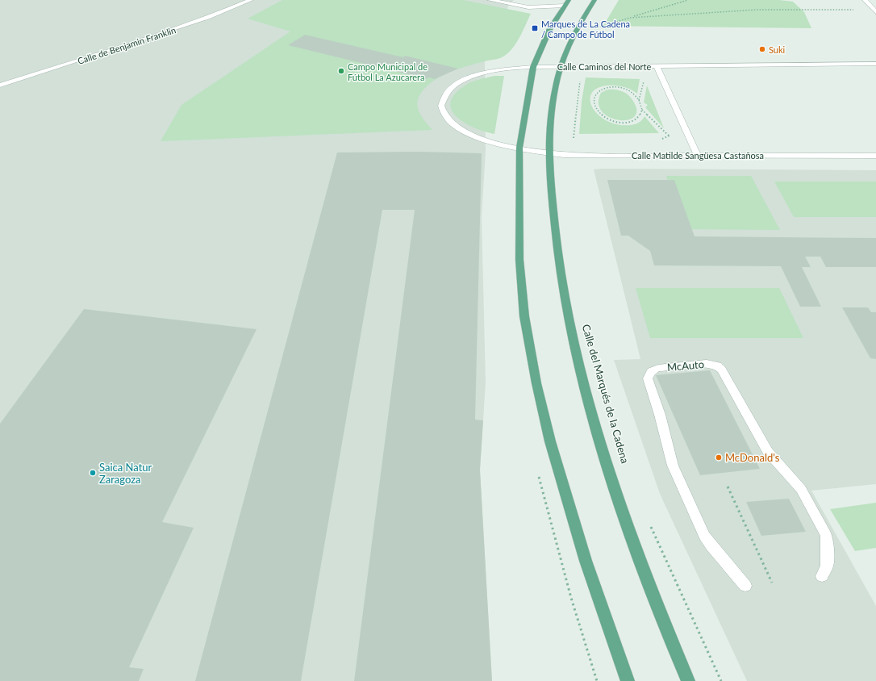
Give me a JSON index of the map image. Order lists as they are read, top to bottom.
{
  "streets": {
    "main road": ["Calle del Marqués de la Cadena"],
    "street": [
      "Calle de Benjamin Franklin",
      "Calle Caminos del Norte",
      "Calle Matilde Sangüesa Castañosa",
      "McAuto"
    ]
  },
  "crossings": [
    ["Calle Caminos del Norte", "Calle Matilde Sangüesa Castañosa"],
    ["Calle Caminos del Norte", "Calle del Marqués de la Cadena"],
    ["Calle Matilde Sangüesa Castañosa", "Calle del Marqués de la Cadena"]
  ],
  "places": {
    "transit": ["Marques de La Cadena / Campo de Fútbol"],
    "other": [
      "Suki",
      "Campo Municipal de Fútbol La Azucarera",
      "McDonald's",
      "Saica Natur Zaragoza"
    ]
  }
}
